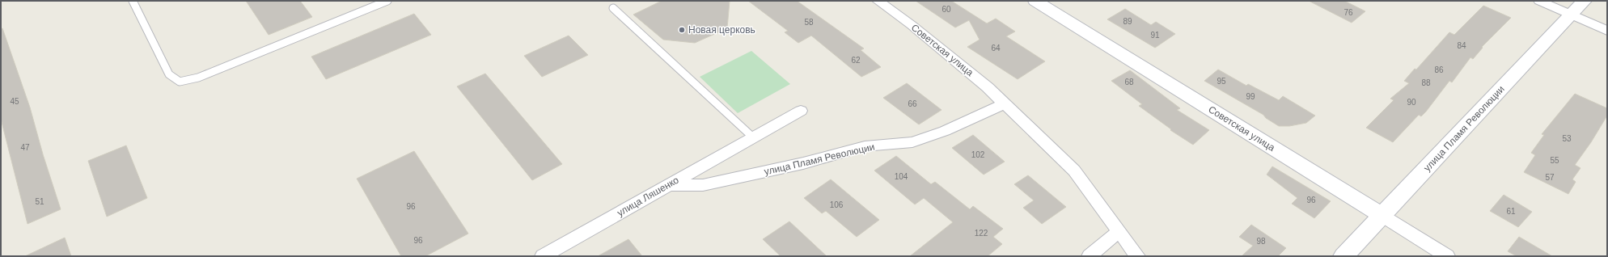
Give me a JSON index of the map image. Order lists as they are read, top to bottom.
{
  "streets": {
    "street": ["Советская улица", "улица Пламя Революции", "улица Ляшенко"]
  },
  "crossings": [
    ["Советская улица", "улица Пламя Революции"],
    ["улица Пламя Революции", "улица Ляшенко"]
  ],
  "places": ["Новая церковь"],
  "house_numbers": [
    "60",
    "76",
    "89",
    "58",
    "91",
    "84",
    "64",
    "62",
    "86",
    "95",
    "68",
    "88",
    "99",
    "45",
    "90",
    "66",
    "53",
    "47",
    "102",
    "55",
    "104",
    "57",
    "96",
    "51",
    "106",
    "96",
    "61",
    "122",
    "96",
    "98"
  ]
}
